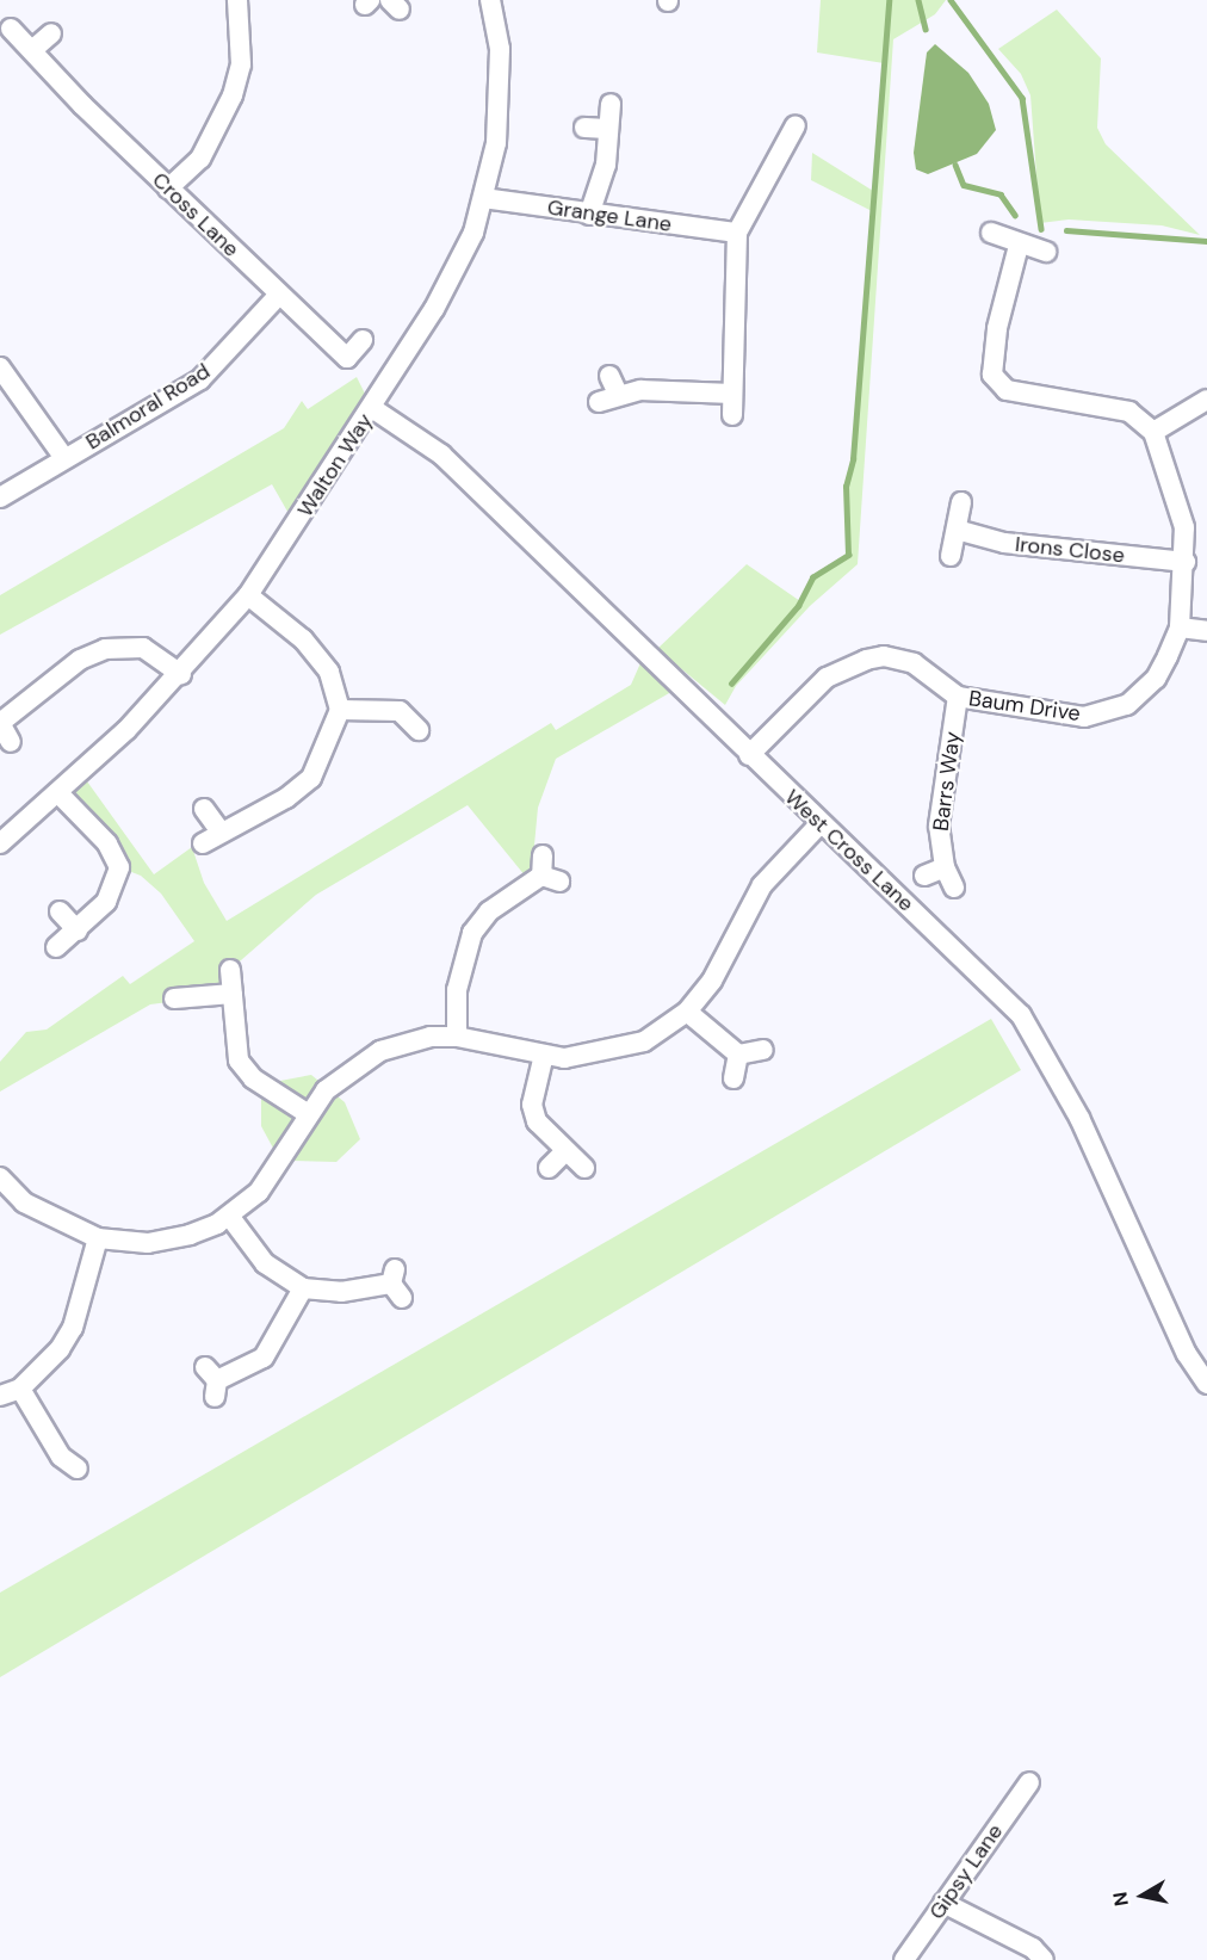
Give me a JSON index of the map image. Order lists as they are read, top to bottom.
{
  "streets": {
    "street": [
      "Cross Lane",
      "Grange Lane",
      "Balmoral Road",
      "Walton Way",
      "Irons Close",
      "Baum Drive",
      "Barrs Way",
      "West Cross Lane",
      "Gipsy Lane"
    ]
  },
  "crossings": [
    ["Cross Lane", "Balmoral Road"],
    ["Grange Lane", "Walton Way"],
    ["Walton Way", "West Cross Lane"],
    ["Irons Close", "Baum Drive"],
    ["Baum Drive", "Barrs Way"],
    ["Baum Drive", "West Cross Lane"]
  ],
  "north": "left"
}
